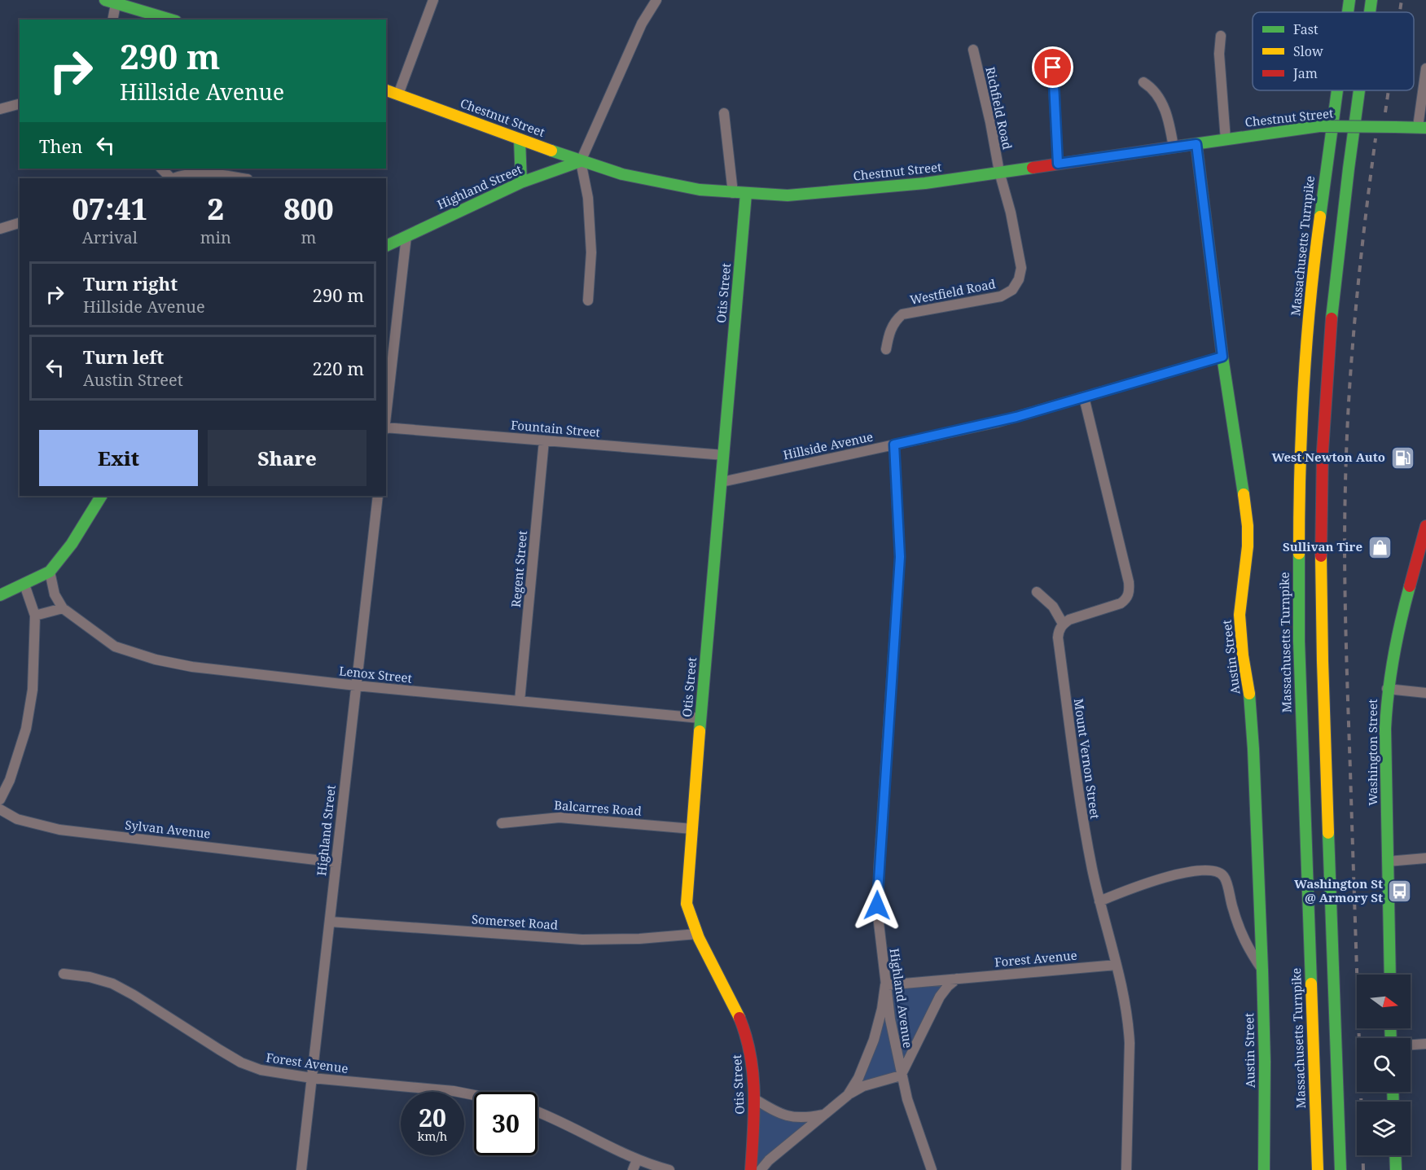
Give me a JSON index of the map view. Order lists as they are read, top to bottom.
{
  "streets": {
    "main road": [
      "Chestnut Street",
      "Highland Street",
      "Massachusetts Turnpike",
      "Otis Street",
      "Austin Street",
      "Washington Street"
    ],
    "street": [
      "Richfield Road",
      "Westfield Road",
      "Fountain Street",
      "Hillside Avenue",
      "Regent Street",
      "Lenox Street",
      "Mount Vernon Street",
      "Balcarres Road",
      "Sylvan Avenue",
      "Somerset Road",
      "Forest Avenue",
      "Highland Avenue"
    ]
  },
  "crossings": [
    ["Richfield Road", "Chestnut Street"],
    ["Richfield Road", "Westfield Road"],
    ["Chestnut Street", "Highland Street"],
    ["Chestnut Street", "Westfield Road"],
    ["Chestnut Street", "Otis Street"],
    ["Chestnut Street", "Austin Street"],
    ["Highland Street", "Lenox Street"],
    ["Highland Street", "Sylvan Avenue"],
    ["Highland Street", "Somerset Road"],
    ["Highland Street", "Forest Avenue"],
    ["Otis Street", "Fountain Street"],
    ["Otis Street", "Hillside Avenue"],
    ["Otis Street", "Lenox Street"],
    ["Otis Street", "Balcarres Road"],
    ["Otis Street", "Somerset Road"],
    ["Fountain Street", "Regent Street"],
    ["Hillside Avenue", "Austin Street"],
    ["Hillside Avenue", "Highland Avenue"],
    ["Regent Street", "Lenox Street"],
    ["Mount Vernon Street", "Forest Avenue"],
    ["Forest Avenue", "Highland Avenue"]
  ],
  "places": {
    "fuel station": ["West Newton Auto"],
    "shop": ["Sullivan Tire"],
    "bus stop": ["Washington St @ Armory St"]
  },
  "legend": ["Fast", "Slow", "Jam"],
  "north": "right",
  "page": {
    "turn": ["290 m", "Hillside Avenue"],
    "then": "Then",
    "eta": [
      "07:41",
      "Arrival",
      "2",
      "min",
      "800",
      "m"
    ],
    "list": [
      {
        "name": "Turn right",
        "note": "Hillside Avenue",
        "value": "290 m"
      },
      {
        "name": "Turn left",
        "note": "Austin Street",
        "value": "220 m"
      }
    ],
    "buttons": ["Exit", "Share"],
    "speed": "20 km/h",
    "limit": "30"
  }
}
